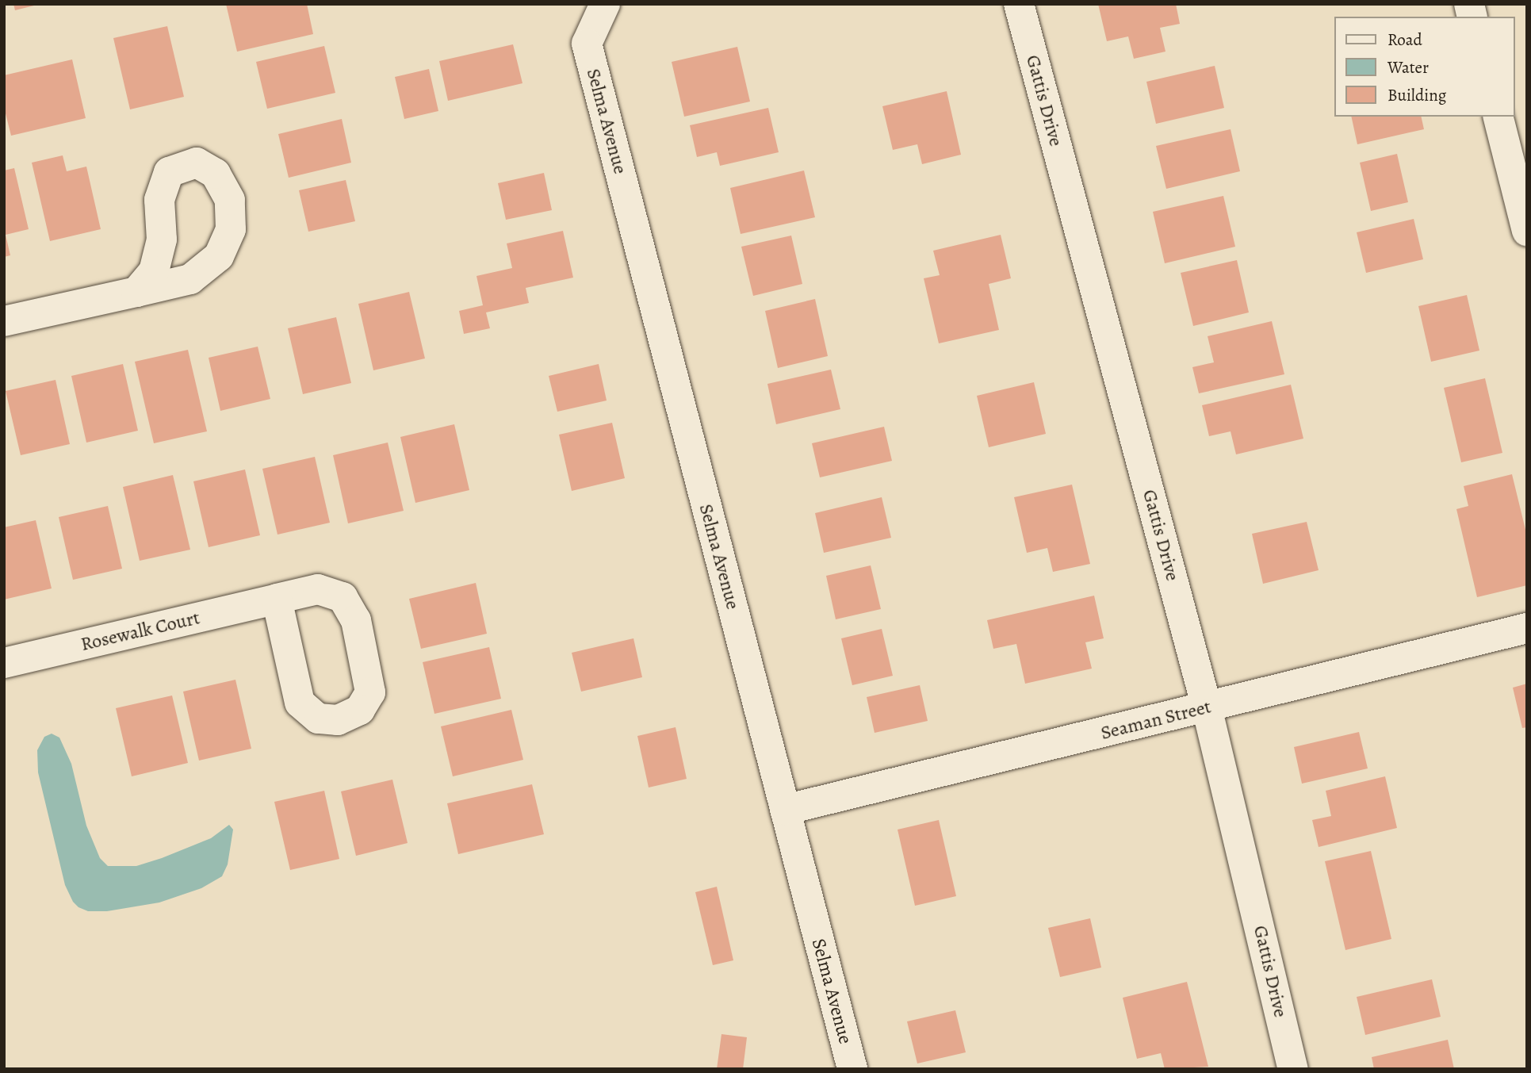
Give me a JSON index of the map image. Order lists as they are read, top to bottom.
{
  "streets": {
    "street": [
      "Gattis Drive",
      "Selma Avenue",
      "Rosewalk Court",
      "Seaman Street"
    ]
  },
  "crossings": [
    ["Gattis Drive", "Seaman Street"],
    ["Selma Avenue", "Seaman Street"]
  ],
  "legend": ["Road", "Water", "Building"]
}
